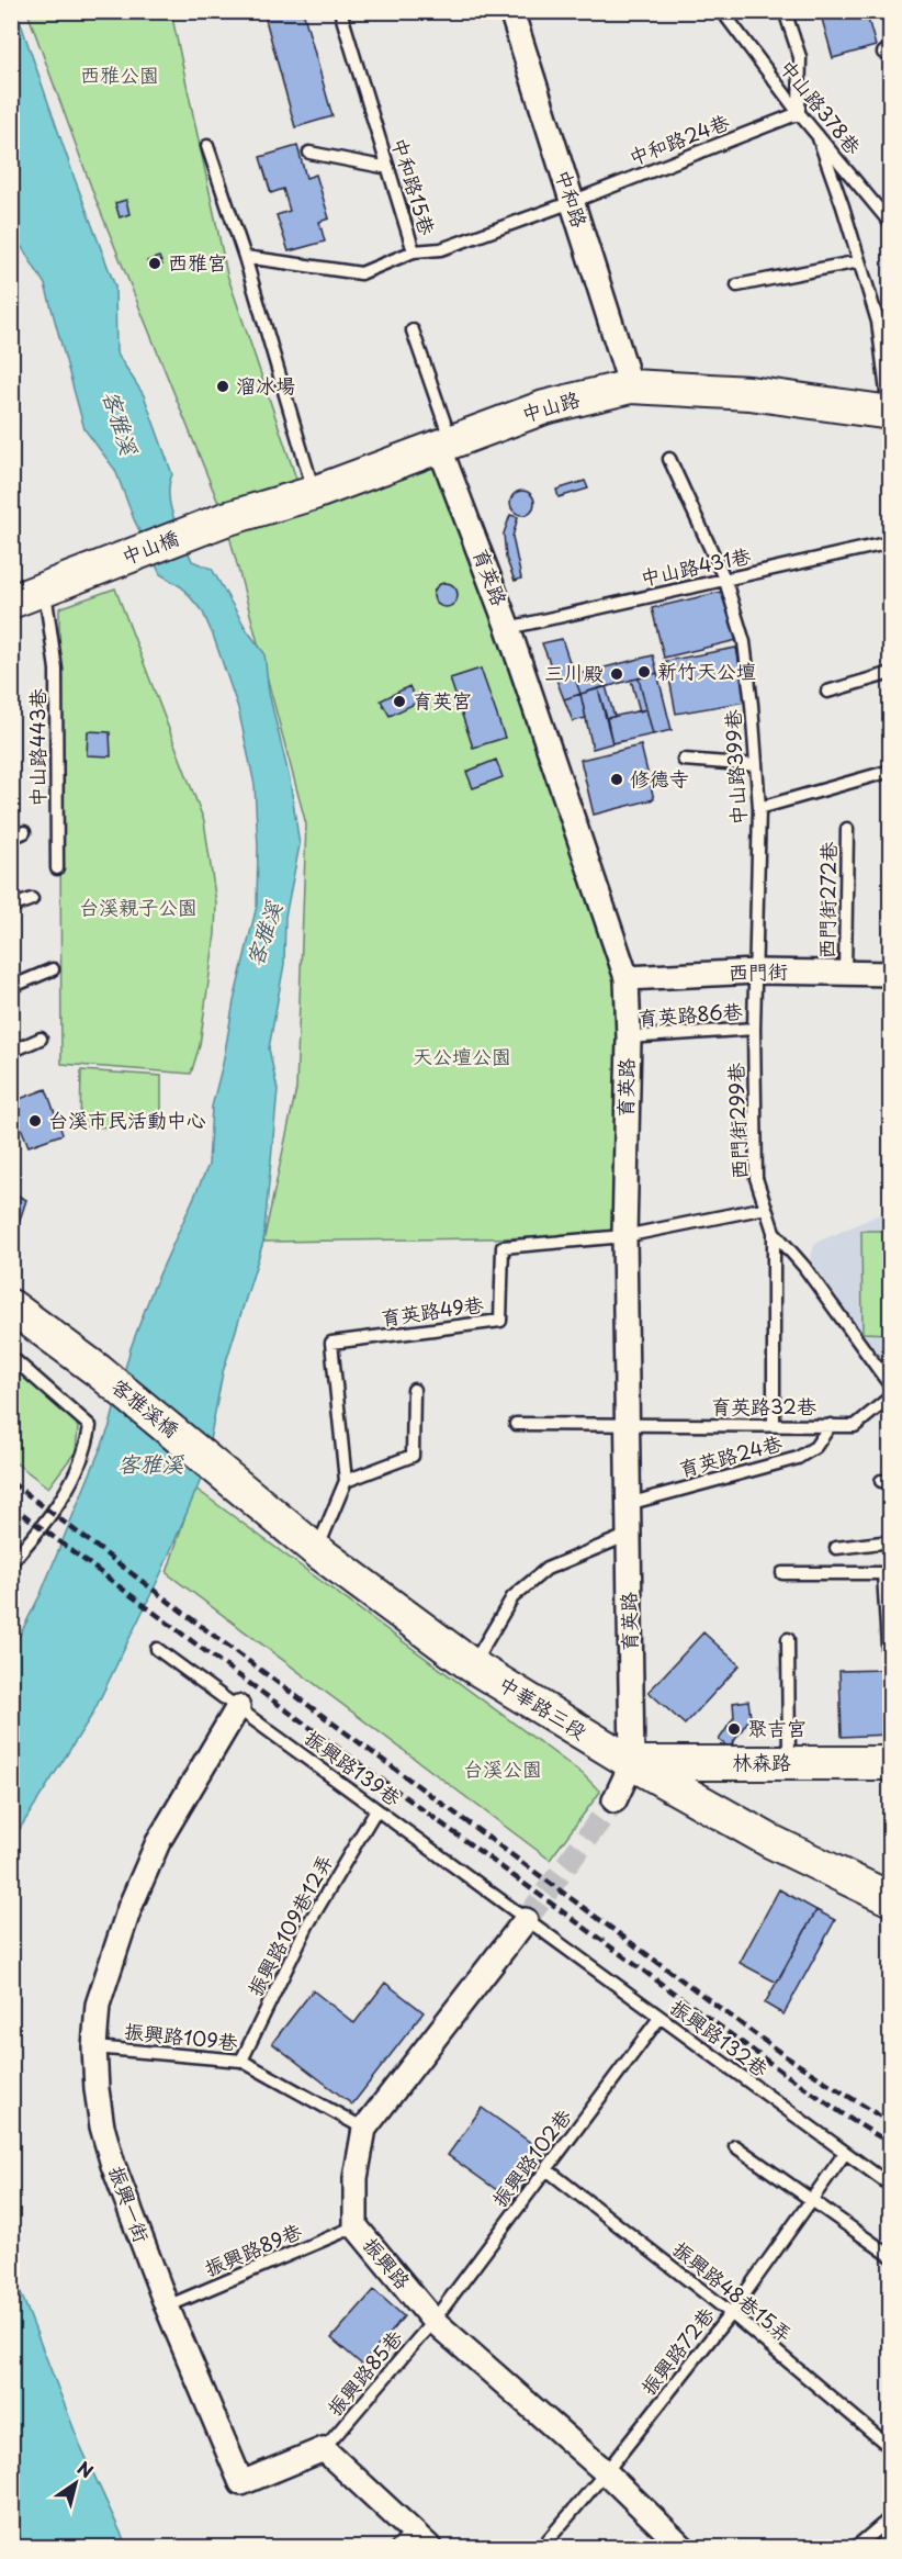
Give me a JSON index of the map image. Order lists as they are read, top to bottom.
{
  "streets": {
    "street": [
      "中和路",
      "中山路",
      "中山橋",
      "育英路",
      "西門街",
      "客雅溪橋",
      "中華路三段",
      "林森路",
      "振興一街",
      "振興路"
    ],
    "lane": [
      "中山路378巷",
      "中和路24巷",
      "中和路15巷",
      "中山路431巷",
      "中山路443巷",
      "中山路399巷",
      "西門街272巷",
      "育英路86巷",
      "西門街299巷",
      "育英路49巷",
      "育英路32巷",
      "育英路24巷",
      "振興路139巷",
      "振興路109巷12弄",
      "振興路109巷",
      "振興路132巷",
      "振興路102巷",
      "振興路89巷",
      "振興路48巷15弄",
      "振興路72巷",
      "振興路85巷"
    ]
  },
  "crossings": [
    ["中山路378巷", "中和路24巷"],
    ["中和路24巷", "中和路15巷"],
    ["中和路24巷", "中和路"],
    ["中和路15巷", "中和路"],
    ["中和路", "中山路"],
    ["中山路", "中山橋"],
    ["中山路", "育英路"],
    ["中山橋", "中山路443巷"],
    ["中山路431巷", "育英路"],
    ["中山路431巷", "中山路399巷"],
    ["育英路", "西門街"],
    ["育英路", "育英路86巷"],
    ["育英路", "育英路49巷"],
    ["育英路", "育英路32巷"],
    ["育英路", "育英路24巷"],
    ["育英路", "中華路三段"],
    ["育英路", "林森路"],
    ["中山路399巷", "西門街"],
    ["中山路399巷", "西門街299巷"],
    ["西門街272巷", "西門街"],
    ["西門街", "西門街299巷"],
    ["育英路86巷", "西門街299巷"],
    ["西門街299巷", "育英路32巷"],
    ["育英路32巷", "育英路24巷"],
    ["客雅溪橋", "中華路三段"],
    ["中華路三段", "林森路"],
    ["振興路139巷", "振興路109巷12弄"],
    ["振興路139巷", "振興路132巷"],
    ["振興路139巷", "振興一街"],
    ["振興路139巷", "振興路"],
    ["振興路109巷12弄", "振興路109巷"],
    ["振興路109巷", "振興一街"],
    ["振興路109巷", "振興路"],
    ["振興路132巷", "振興路102巷"],
    ["振興路132巷", "振興路"],
    ["振興路132巷", "振興路72巷"],
    ["振興路102巷", "振興路"],
    ["振興路102巷", "振興路48巷15弄"],
    ["振興路102巷", "振興路85巷"],
    ["振興一街", "振興路89巷"],
    ["振興一街", "振興路85巷"],
    ["振興路89巷", "振興路"],
    ["振興路", "振興路72巷"],
    ["振興路", "振興路85巷"],
    ["振興路48巷15弄", "振興路72巷"]
  ],
  "water": ["客雅溪"],
  "parks": [
    "西雅公園",
    "台溪親子公園",
    "天公壇公園",
    "台溪公園"
  ],
  "places": [
    "西雅宮",
    "溜冰場",
    "新竹天公壇",
    "三川殿",
    "育英宮",
    "修德寺",
    "台溪市民活動中心",
    "聚吉宮"
  ],
  "north": "top right"
}
